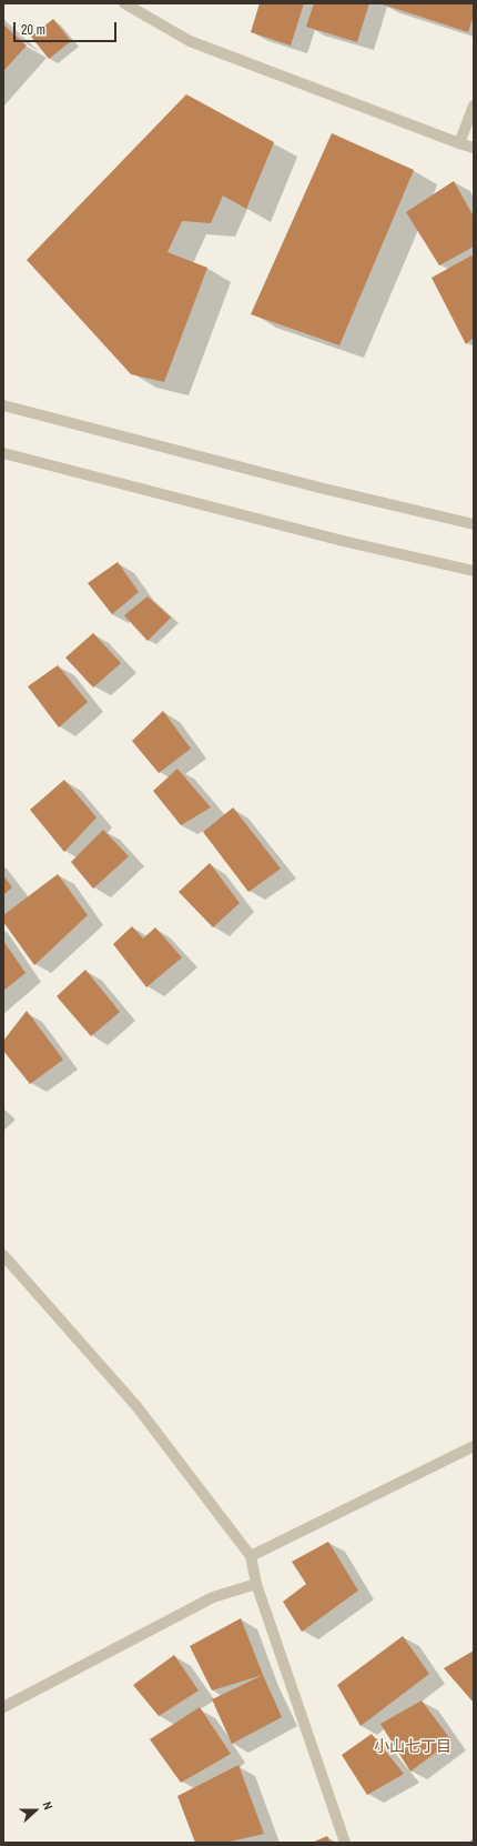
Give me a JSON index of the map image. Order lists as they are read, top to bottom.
{
  "districts": ["小山七丁目"],
  "scale_bar": "20 m",
  "north": "right"
}
